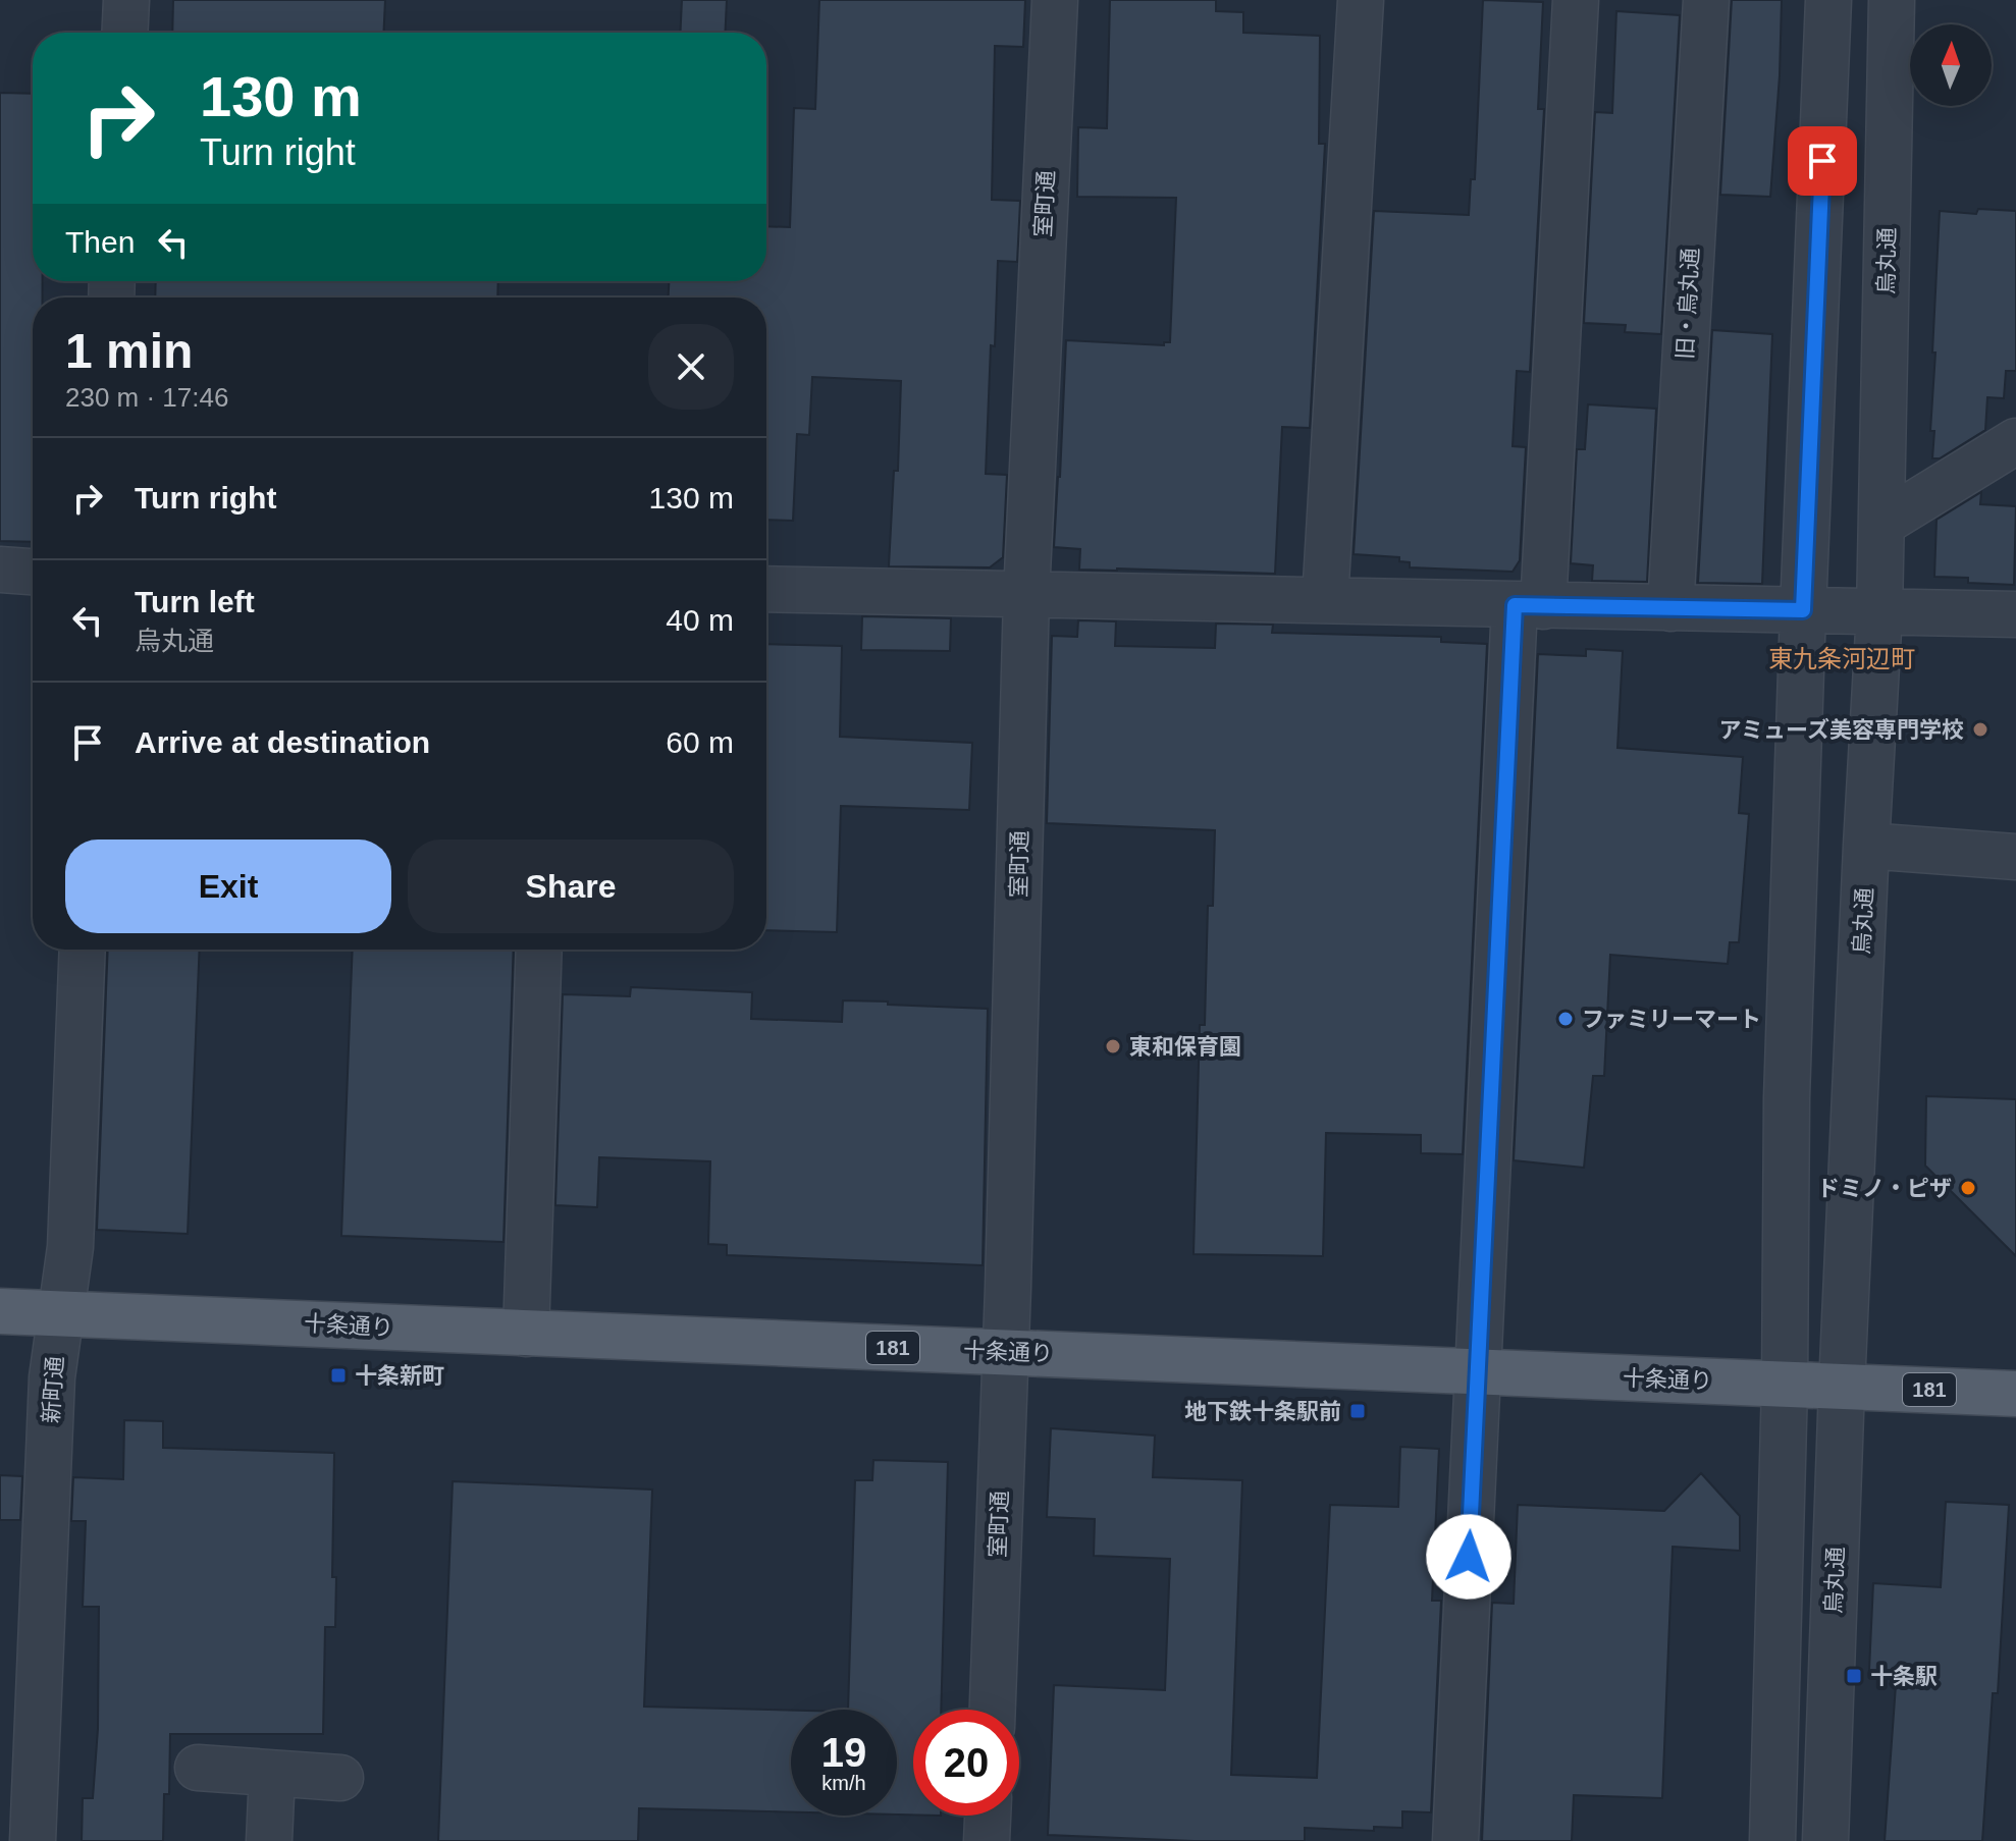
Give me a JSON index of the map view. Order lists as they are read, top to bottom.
{
  "streets": {
    "main road": ["十条通り", "181"],
    "street": [
      "室町通",
      "烏丸通",
      "旧・烏丸通",
      "新町通"
    ]
  },
  "crossings": [
    ["室町通", "十条通り"],
    ["烏丸通", "十条通り"],
    ["十条通り", "新町通"]
  ],
  "districts": ["東九条河辺町"],
  "places": {
    "other": [
      "アミューズ美容専門学校",
      "ファミリーマート",
      "東和保育園",
      "ドミノ・ピザ"
    ],
    "transit": ["十条新町", "地下鉄十条駅前", "十条駅"]
  },
  "north": "top",
  "page": {
    "turn": ["130 m", "Turn right"],
    "then": "Then",
    "heading": ["1 min", "230 m · 17:46"],
    "list": [
      {
        "name": "Turn right",
        "value": "130 m"
      },
      {
        "name": "Turn left",
        "note": "烏丸通",
        "value": "40 m"
      },
      {
        "name": "Arrive at destination",
        "value": "60 m"
      }
    ],
    "buttons": ["Exit", "Share"],
    "speed": "19 km/h",
    "limit": "20"
  }
}
